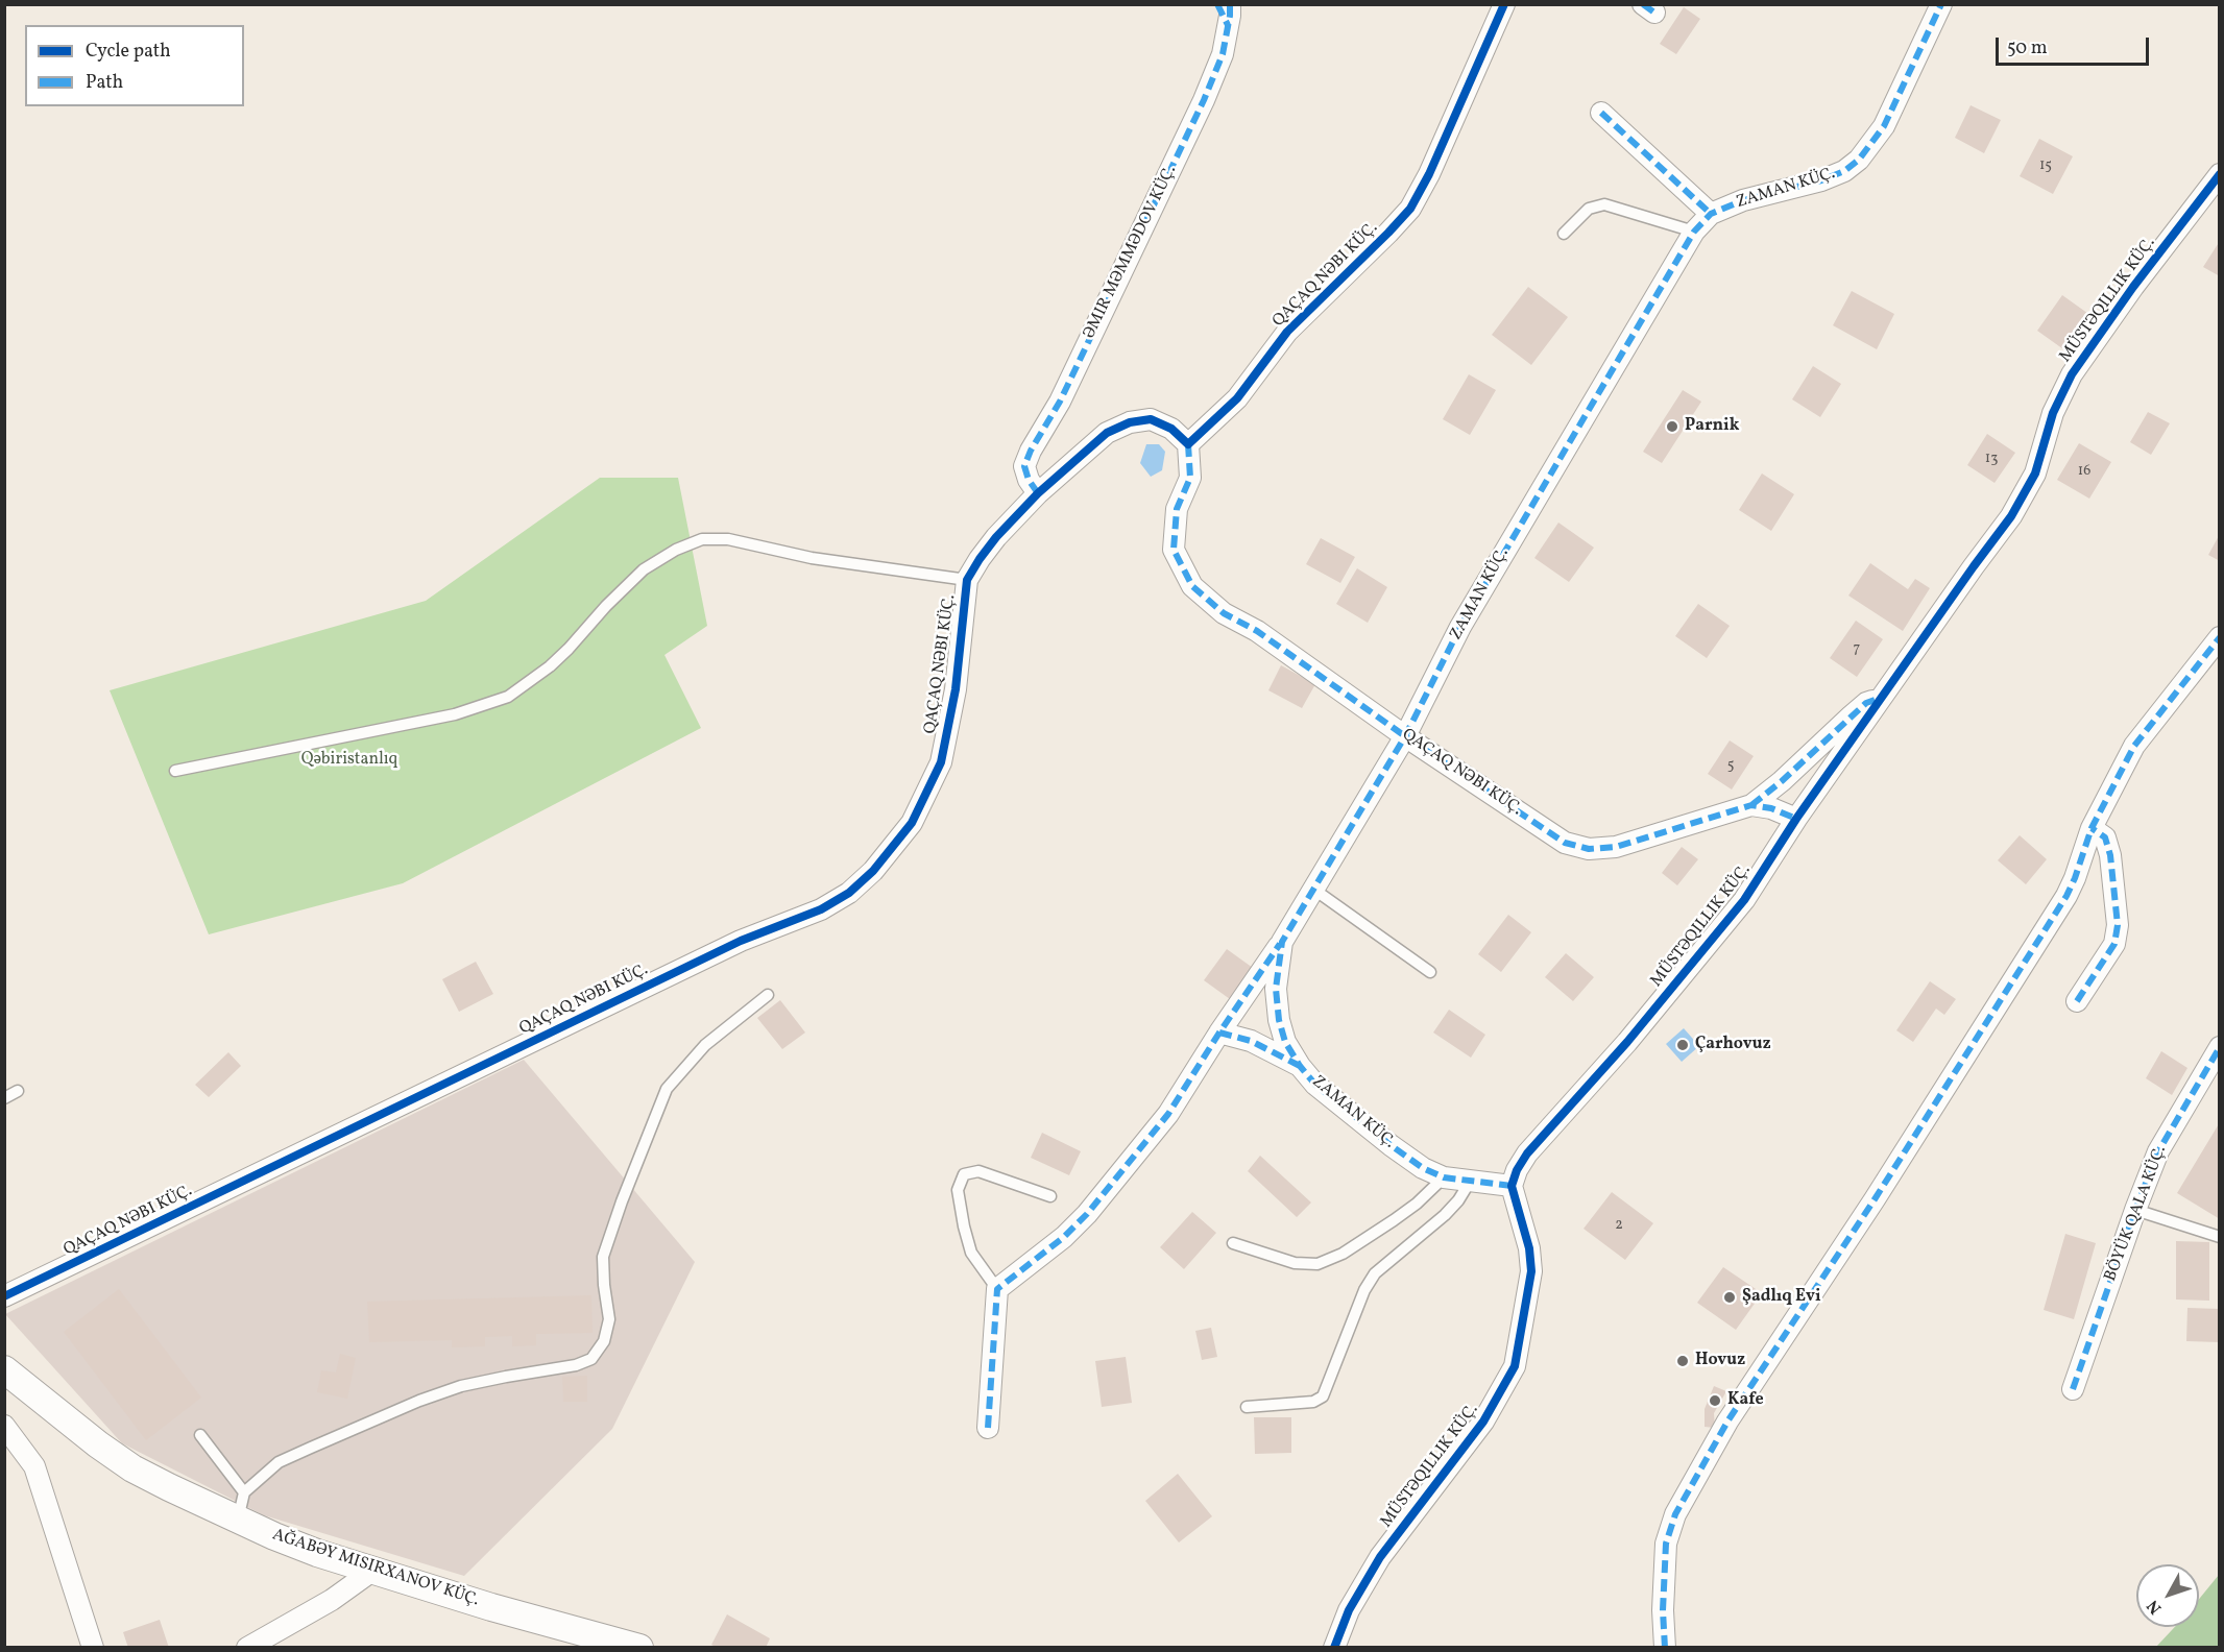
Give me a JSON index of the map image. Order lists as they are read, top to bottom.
{
  "streets": {
    "street": [
      "ZAMAN KÜÇ.",
      "ƏMIR MƏMMƏDOV KÜÇ.",
      "QAÇAQ NƏBI KÜÇ.",
      "MÜSTƏQILLIK KÜÇ.",
      "BÖYÜK QALA KÜÇ.",
      "AĞABƏY MISIRXANOV KÜÇ."
    ]
  },
  "crossings": [
    ["ZAMAN KÜÇ.", "QAÇAQ NƏBI KÜÇ."],
    ["ZAMAN KÜÇ.", "MÜSTƏQILLIK KÜÇ."],
    ["ƏMIR MƏMMƏDOV KÜÇ.", "QAÇAQ NƏBI KÜÇ."]
  ],
  "parks": ["Qəbiristanlıq"],
  "places": [
    "Parnik",
    "Çarhovuz",
    "Şadlıq Evi",
    "Hovuz",
    "Kafe"
  ],
  "house_numbers": [
    "15",
    "13",
    "16",
    "7",
    "5",
    "2"
  ],
  "legend": ["Cycle path", "Path"],
  "scale_bar": "50 m",
  "north": "bottom left"
}
